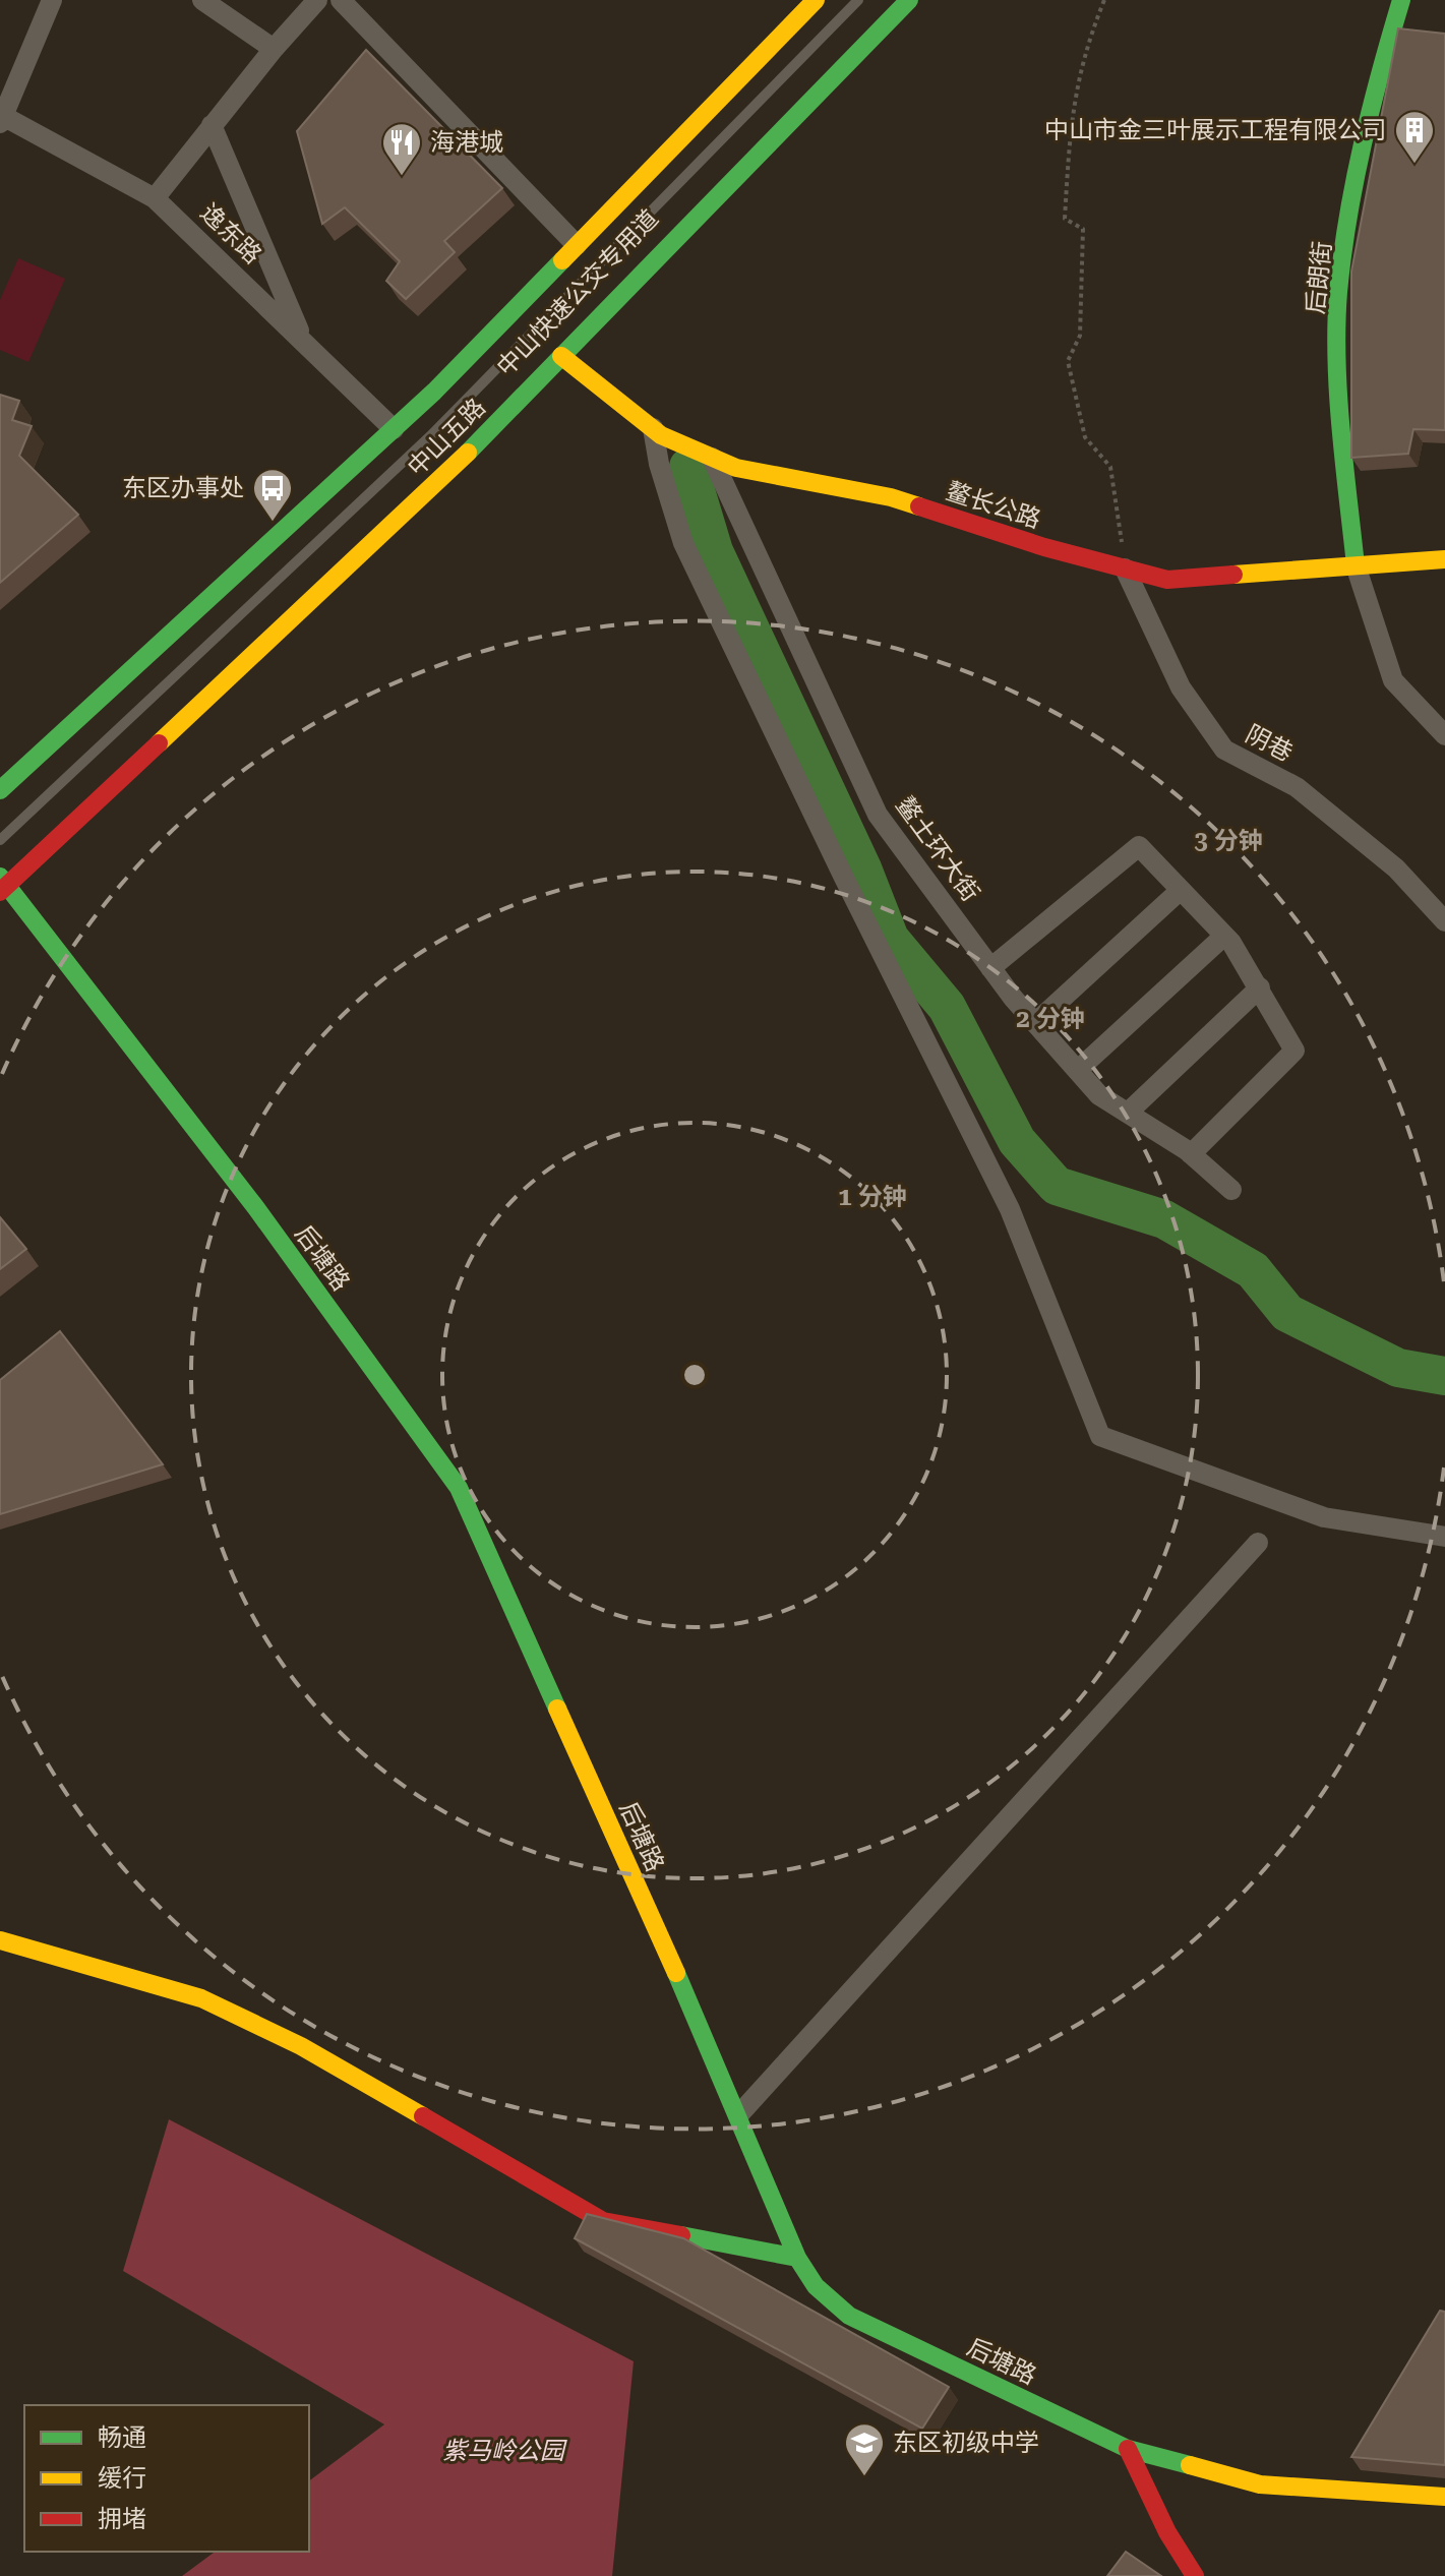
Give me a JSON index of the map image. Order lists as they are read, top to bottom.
{
  "streets": {
    "street": [
      "逸东路",
      "后朗街",
      "中山五路",
      "鳌长公路",
      "阴巷",
      "鳌土环大街",
      "后塘路"
    ],
    "lane": ["中山快速公交专用道"]
  },
  "crossings": [
    ["逸东路", "中山五路"],
    ["后朗街", "鳌长公路"],
    ["中山五路", "鳌长公路"],
    ["中山五路", "后塘路"],
    ["鳌长公路", "阴巷"],
    ["鳌长公路", "鳌土环大街"]
  ],
  "parks": ["紫马岭公园"],
  "places": {
    "building": ["中山市金三叶展示工程有限公司"],
    "restaurant": ["海港城"],
    "bus stop": ["东区办事处"],
    "school or university": ["东区初级中学"]
  },
  "legend": ["畅通", "缓行", "拥堵"],
  "rings": ["3 分钟", "2 分钟", "1 分钟"]
}
